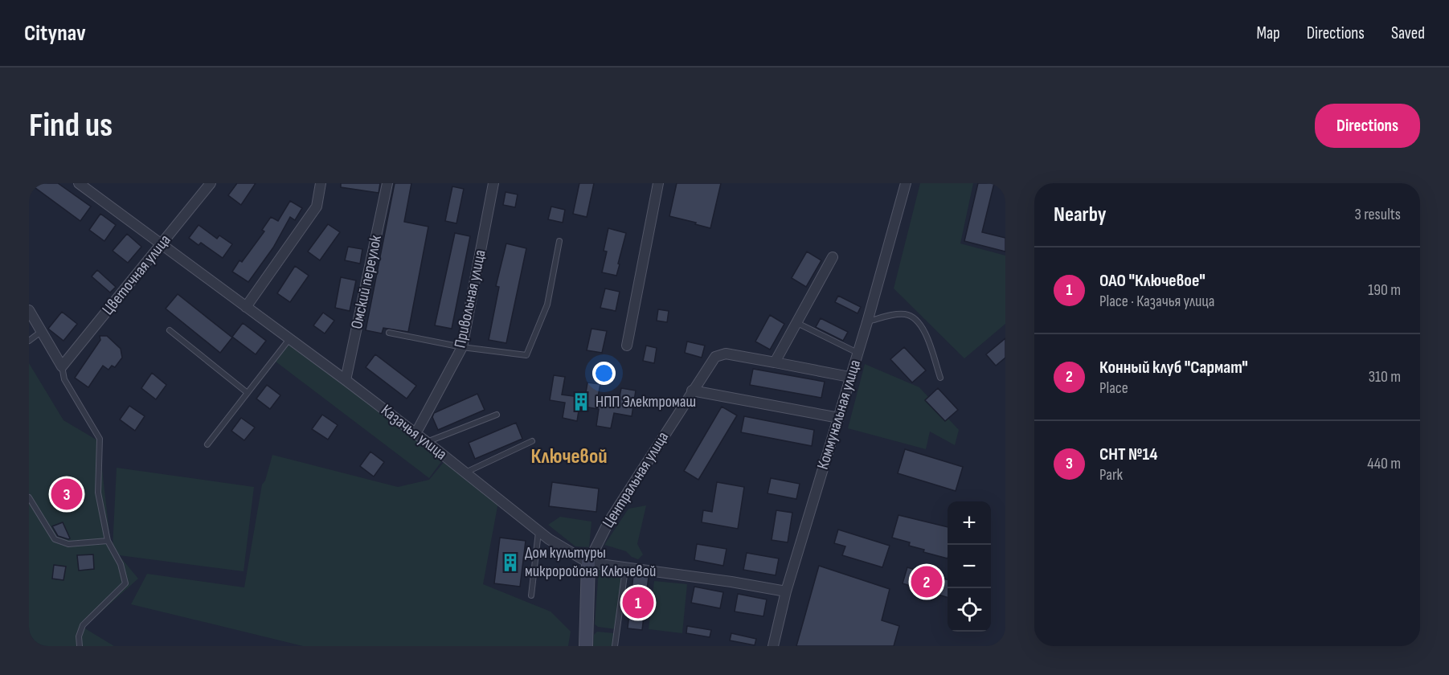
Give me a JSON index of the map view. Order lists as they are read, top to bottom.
{
  "streets": {
    "street": [
      "Цветочная улица",
      "Омский переулок",
      "Привольная улица",
      "Коммунальная улица",
      "Казачья улица",
      "Центральная улица"
    ]
  },
  "crossings": [
    ["Цветочная улица", "Казачья улица"],
    ["Омский переулок", "Казачья улица"],
    ["Привольная улица", "Казачья улица"],
    ["Коммунальная улица", "Казачья улица"],
    ["Коммунальная улица", "Центральная улица"],
    ["Казачья улица", "Центральная улица"]
  ],
  "districts": ["Ключевой"],
  "places": {
    "building": ["НПП Электромаш", "Дом культуры микроройона Ключевой"]
  },
  "page": {
    "header": "Citynav",
    "nav": ["Map", "Directions", "Saved"],
    "buttons": "Directions",
    "title": "Find us",
    "heading": ["Nearby", "3 results"],
    "list": [
      {
        "mark": "1",
        "name": "ОАО \"Ключевое\"",
        "note": "Place · Казачья улица",
        "value": "190 m"
      },
      {
        "mark": "2",
        "name": "Конный клуб \"Сармат\"",
        "note": "Place",
        "value": "310 m"
      },
      {
        "mark": "3",
        "name": "СНТ №14",
        "note": "Park",
        "value": "440 m"
      }
    ],
    "pins": ["3", "2", "1"],
    "map_buttons": ["+", "−"]
  }
}
